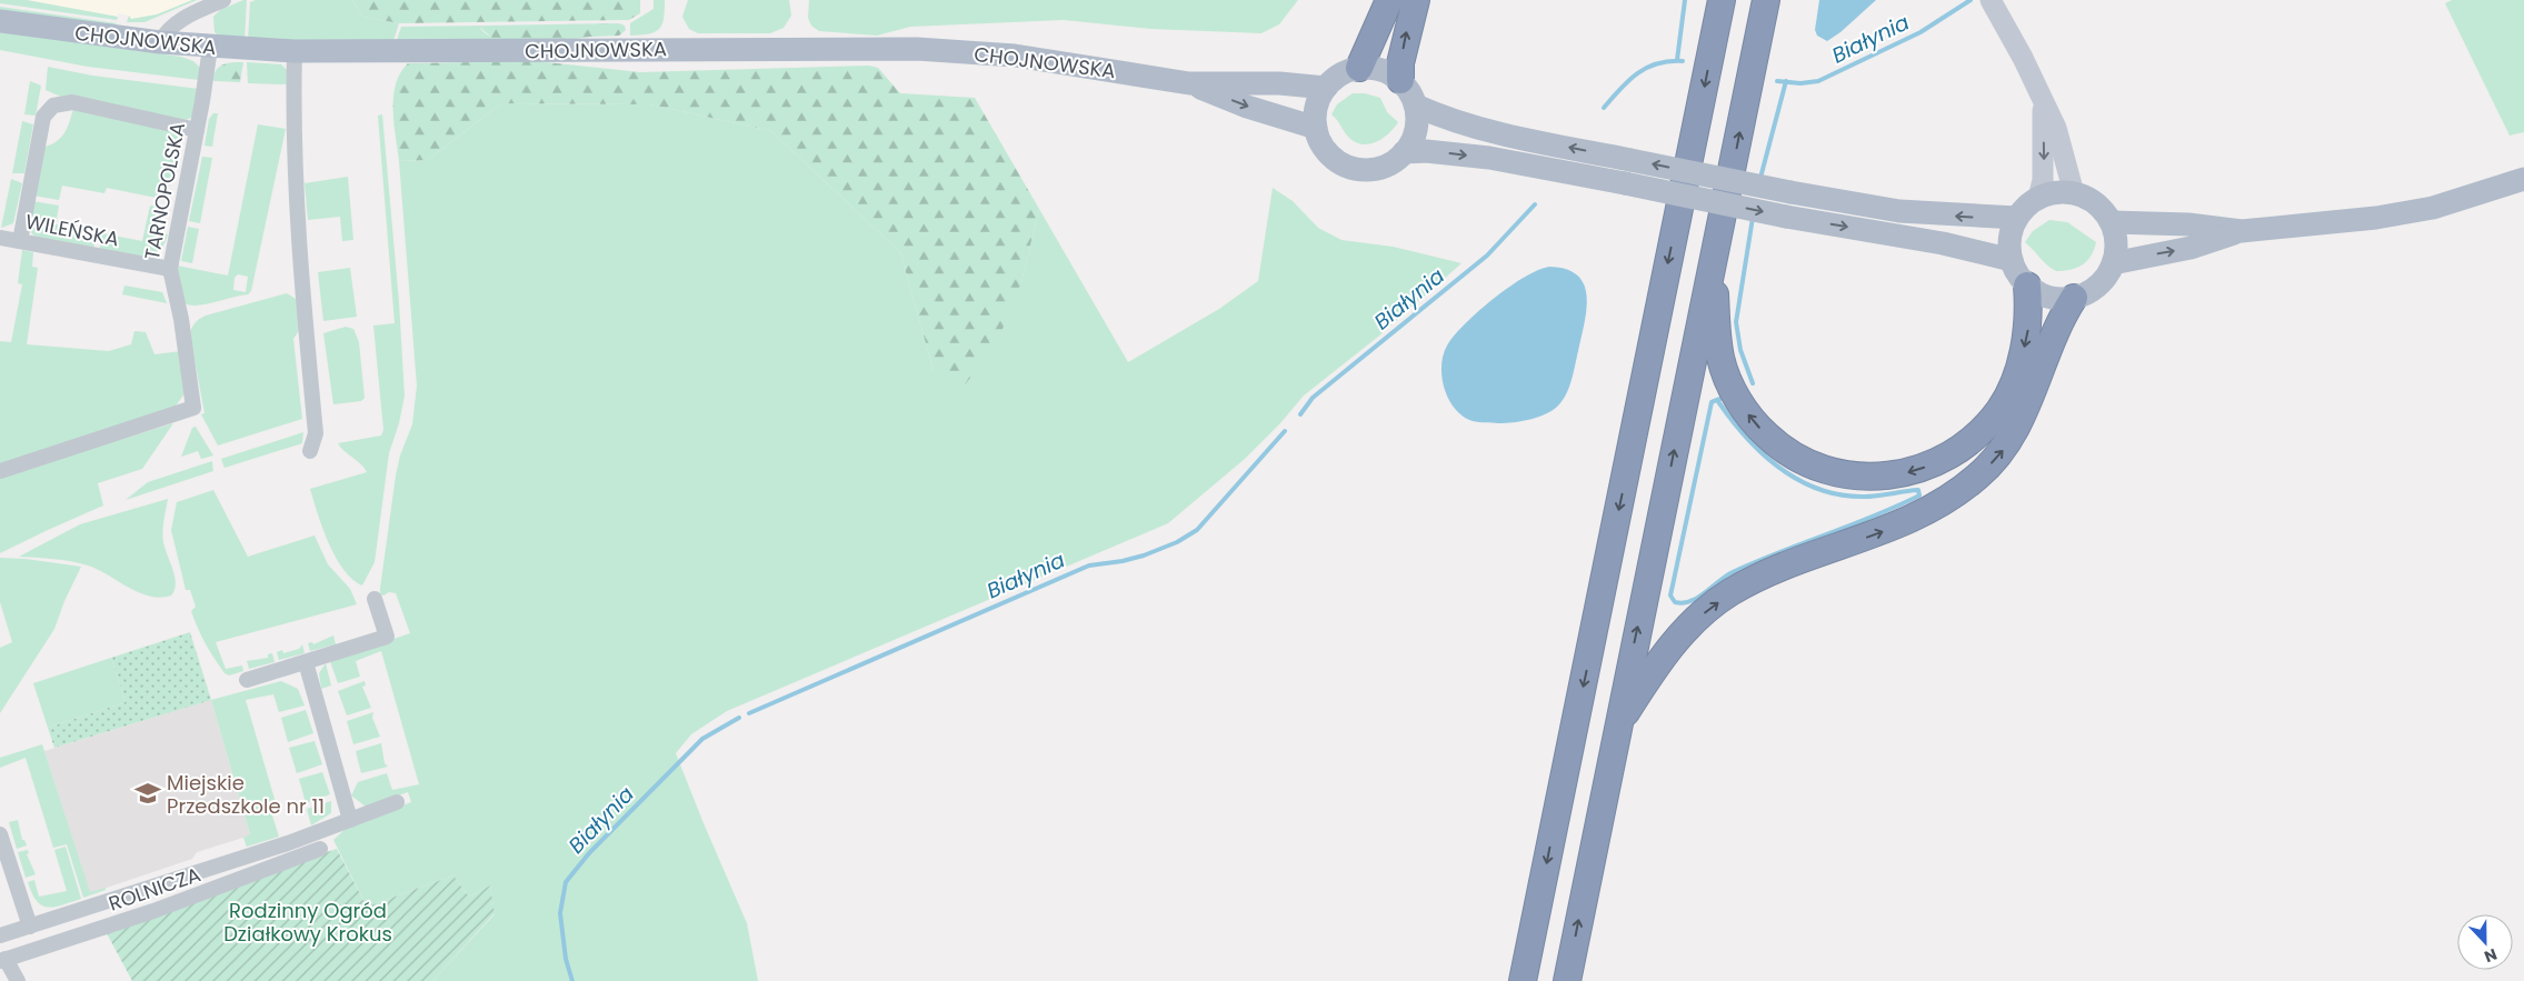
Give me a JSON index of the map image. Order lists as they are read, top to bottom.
{
  "streets": {
    "main road": ["CHOJNOWSKA"],
    "street": ["TARNOPOLSKA", "WILEŃSKA", "ROLNICZA"]
  },
  "crossings": [
    ["CHOJNOWSKA", "TARNOPOLSKA"],
    ["TARNOPOLSKA", "WILEŃSKA"]
  ],
  "water": ["Białynia"],
  "parks": ["Rodzinny Ogród Działkowy Krokus"],
  "places": {
    "school or university": ["Miejskie Przedszkole nr 11"]
  },
  "north": "bottom"
}
